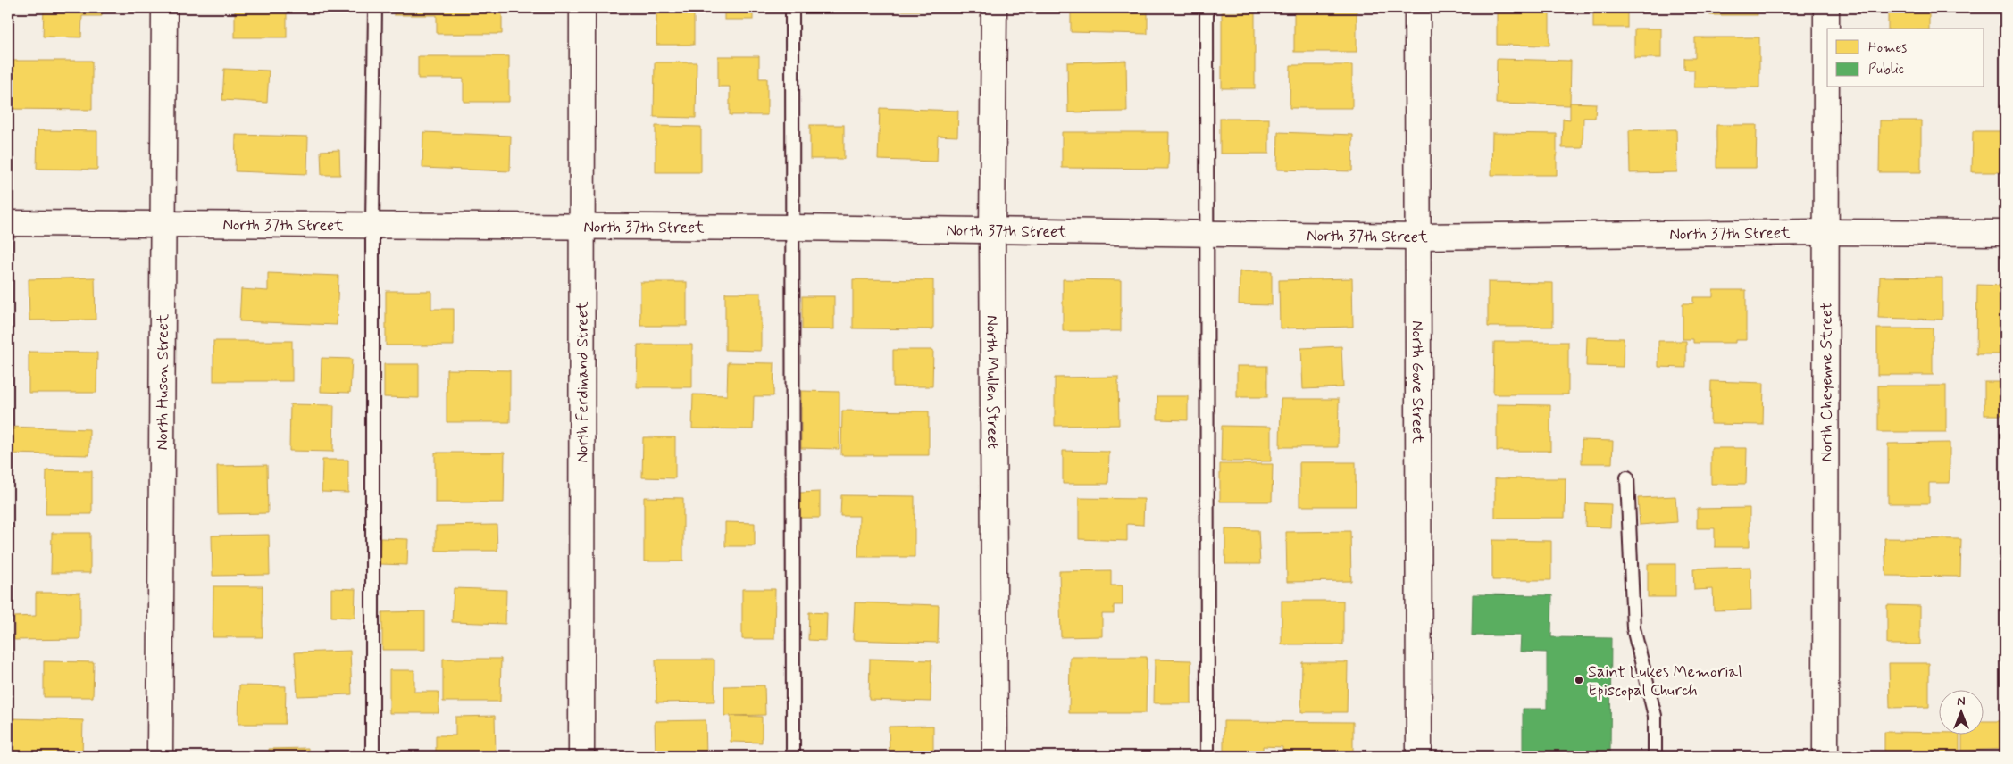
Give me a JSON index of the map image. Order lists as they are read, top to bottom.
{
  "streets": {
    "street": [
      "North 37th Street",
      "North Huson Street",
      "North Ferdinand Street",
      "North Mullen Street",
      "North Gove Street",
      "North Cheyenne Street"
    ]
  },
  "crossings": [
    ["North 37th Street", "North Huson Street"],
    ["North 37th Street", "North Ferdinand Street"],
    ["North 37th Street", "North Mullen Street"],
    ["North 37th Street", "North Gove Street"],
    ["North 37th Street", "North Cheyenne Street"]
  ],
  "places": ["Saint Lukes Memorial Episcopal Church"],
  "legend": ["Homes", "Public"],
  "north": "top"
}
